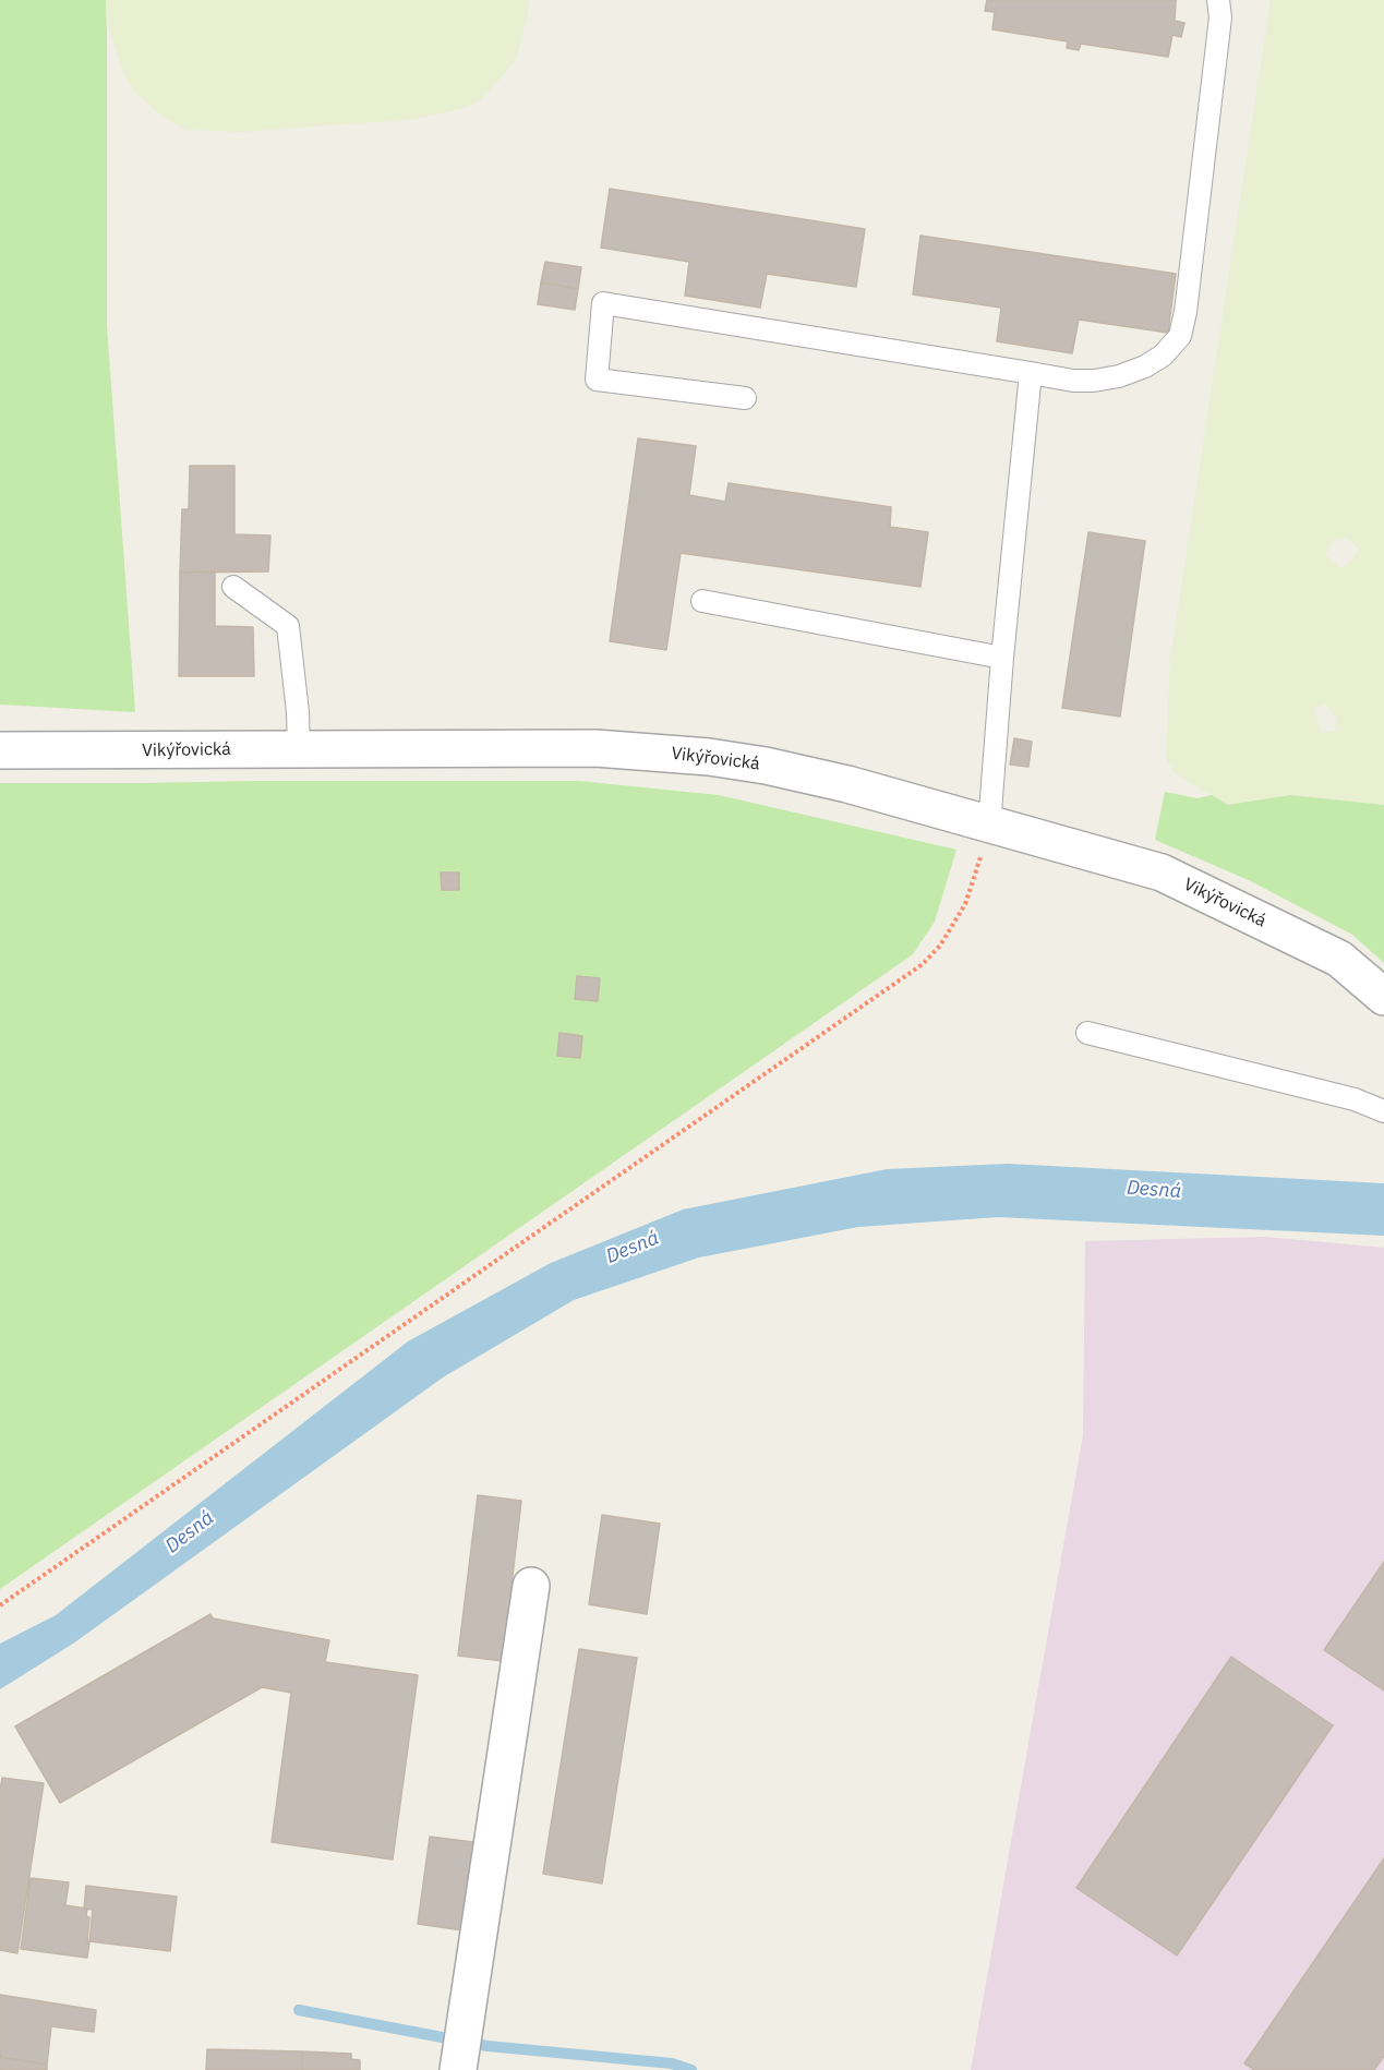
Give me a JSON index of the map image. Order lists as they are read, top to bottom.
{
  "streets": {
    "street": ["Vikýřovická"]
  },
  "water": ["Desná"]
}
